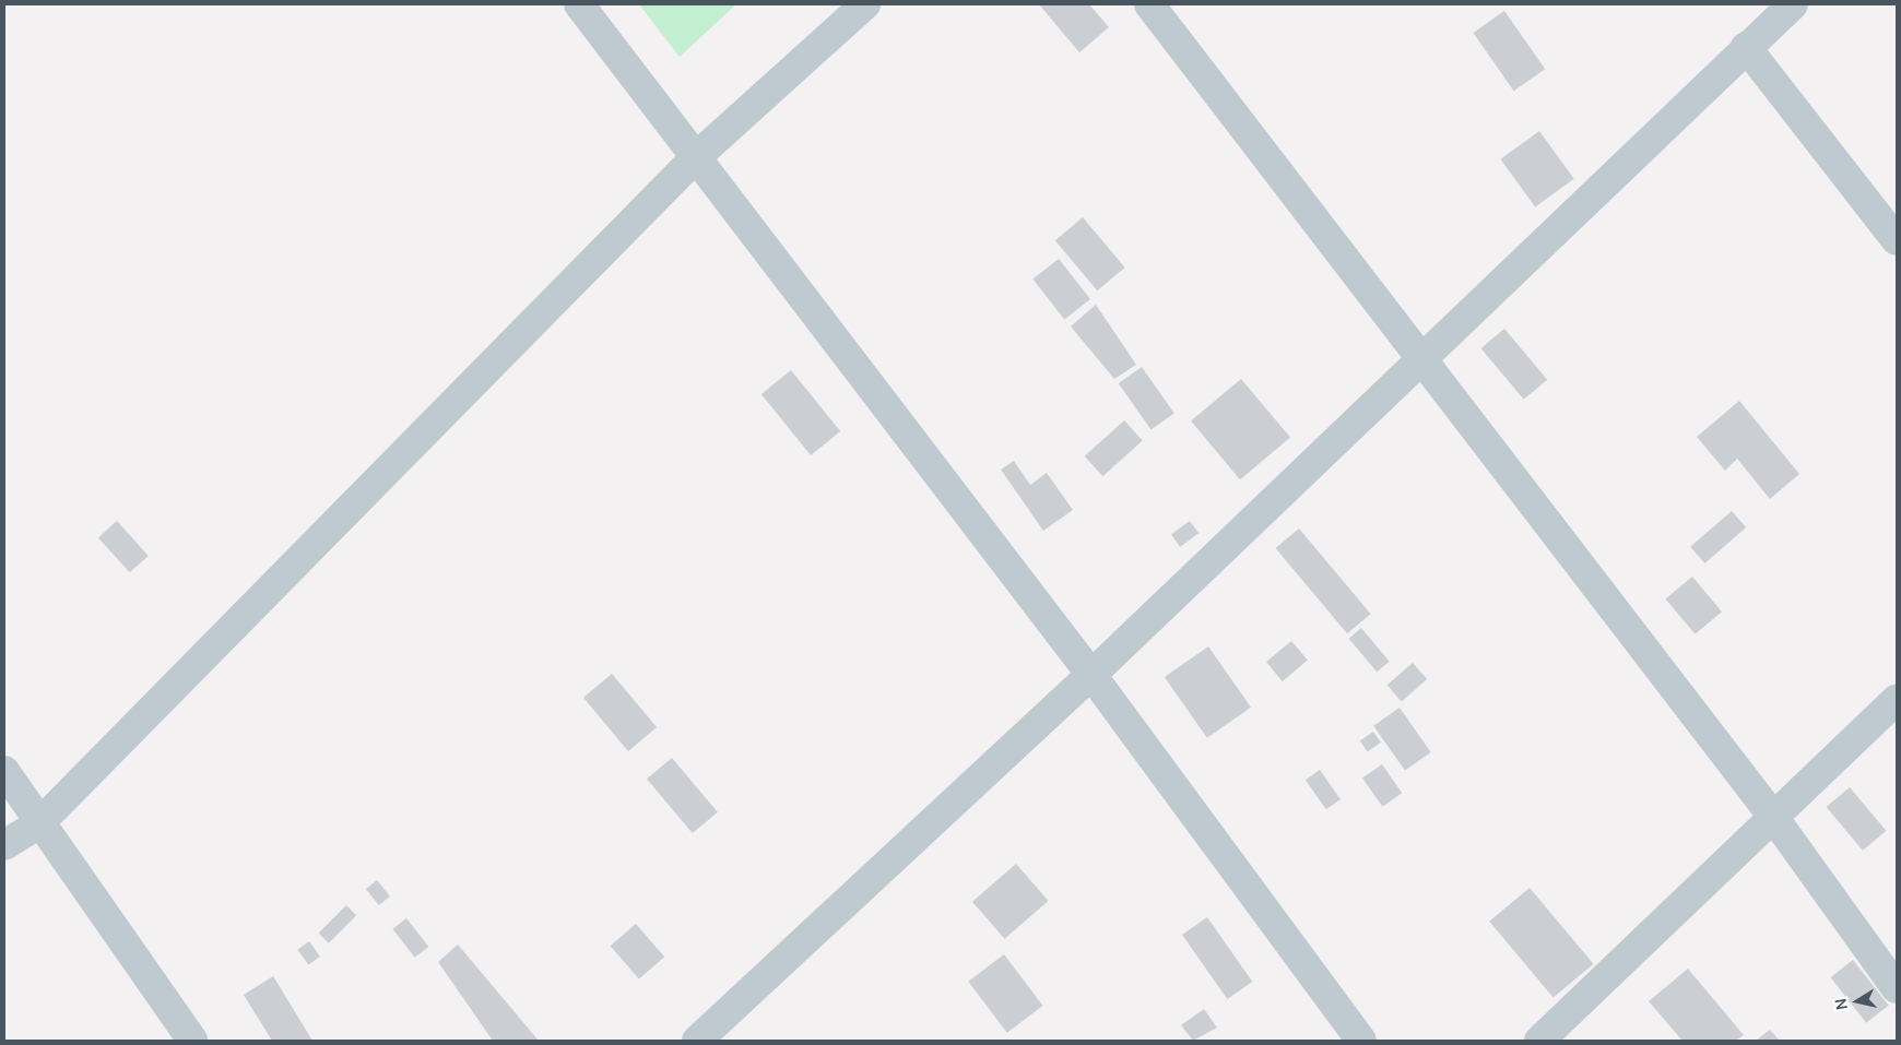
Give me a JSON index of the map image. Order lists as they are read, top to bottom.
{
  "north": "left"
}
